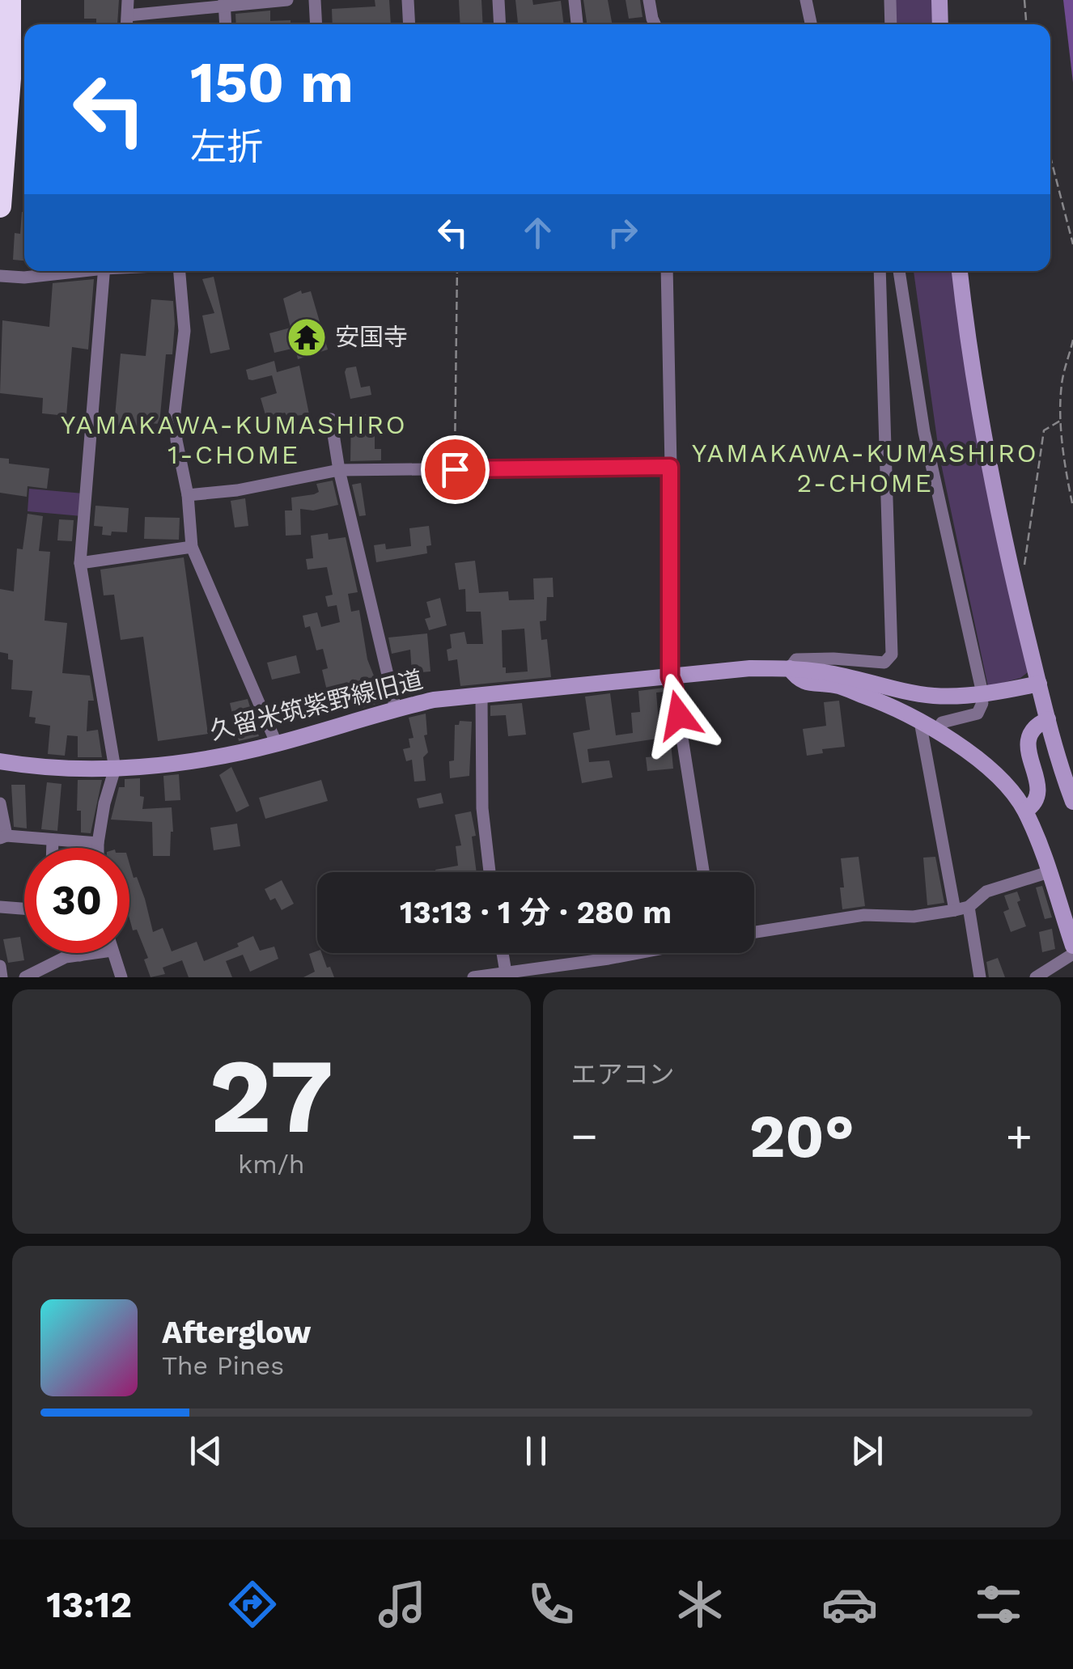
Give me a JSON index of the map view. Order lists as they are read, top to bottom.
{
  "streets": {
    "street": ["久留米筑紫野線旧道"]
  },
  "districts": ["YAMAKAWA-KUMASHIRO 1-CHOME", "YAMAKAWA-KUMASHIRO 2-CHOME"],
  "places": {
    "temple": ["安国寺"]
  },
  "page": {
    "turn": ["150 m", "左折"],
    "limit": "30",
    "trip": "13:13 · 1 分 · 280 m",
    "tile": [
      ["27", "km/h"],
      "エアコン"
    ],
    "heat": ["−", "20°", "+"],
    "song": ["Afterglow", "The Pines"],
    "tabs": "13:12"
  }
}
